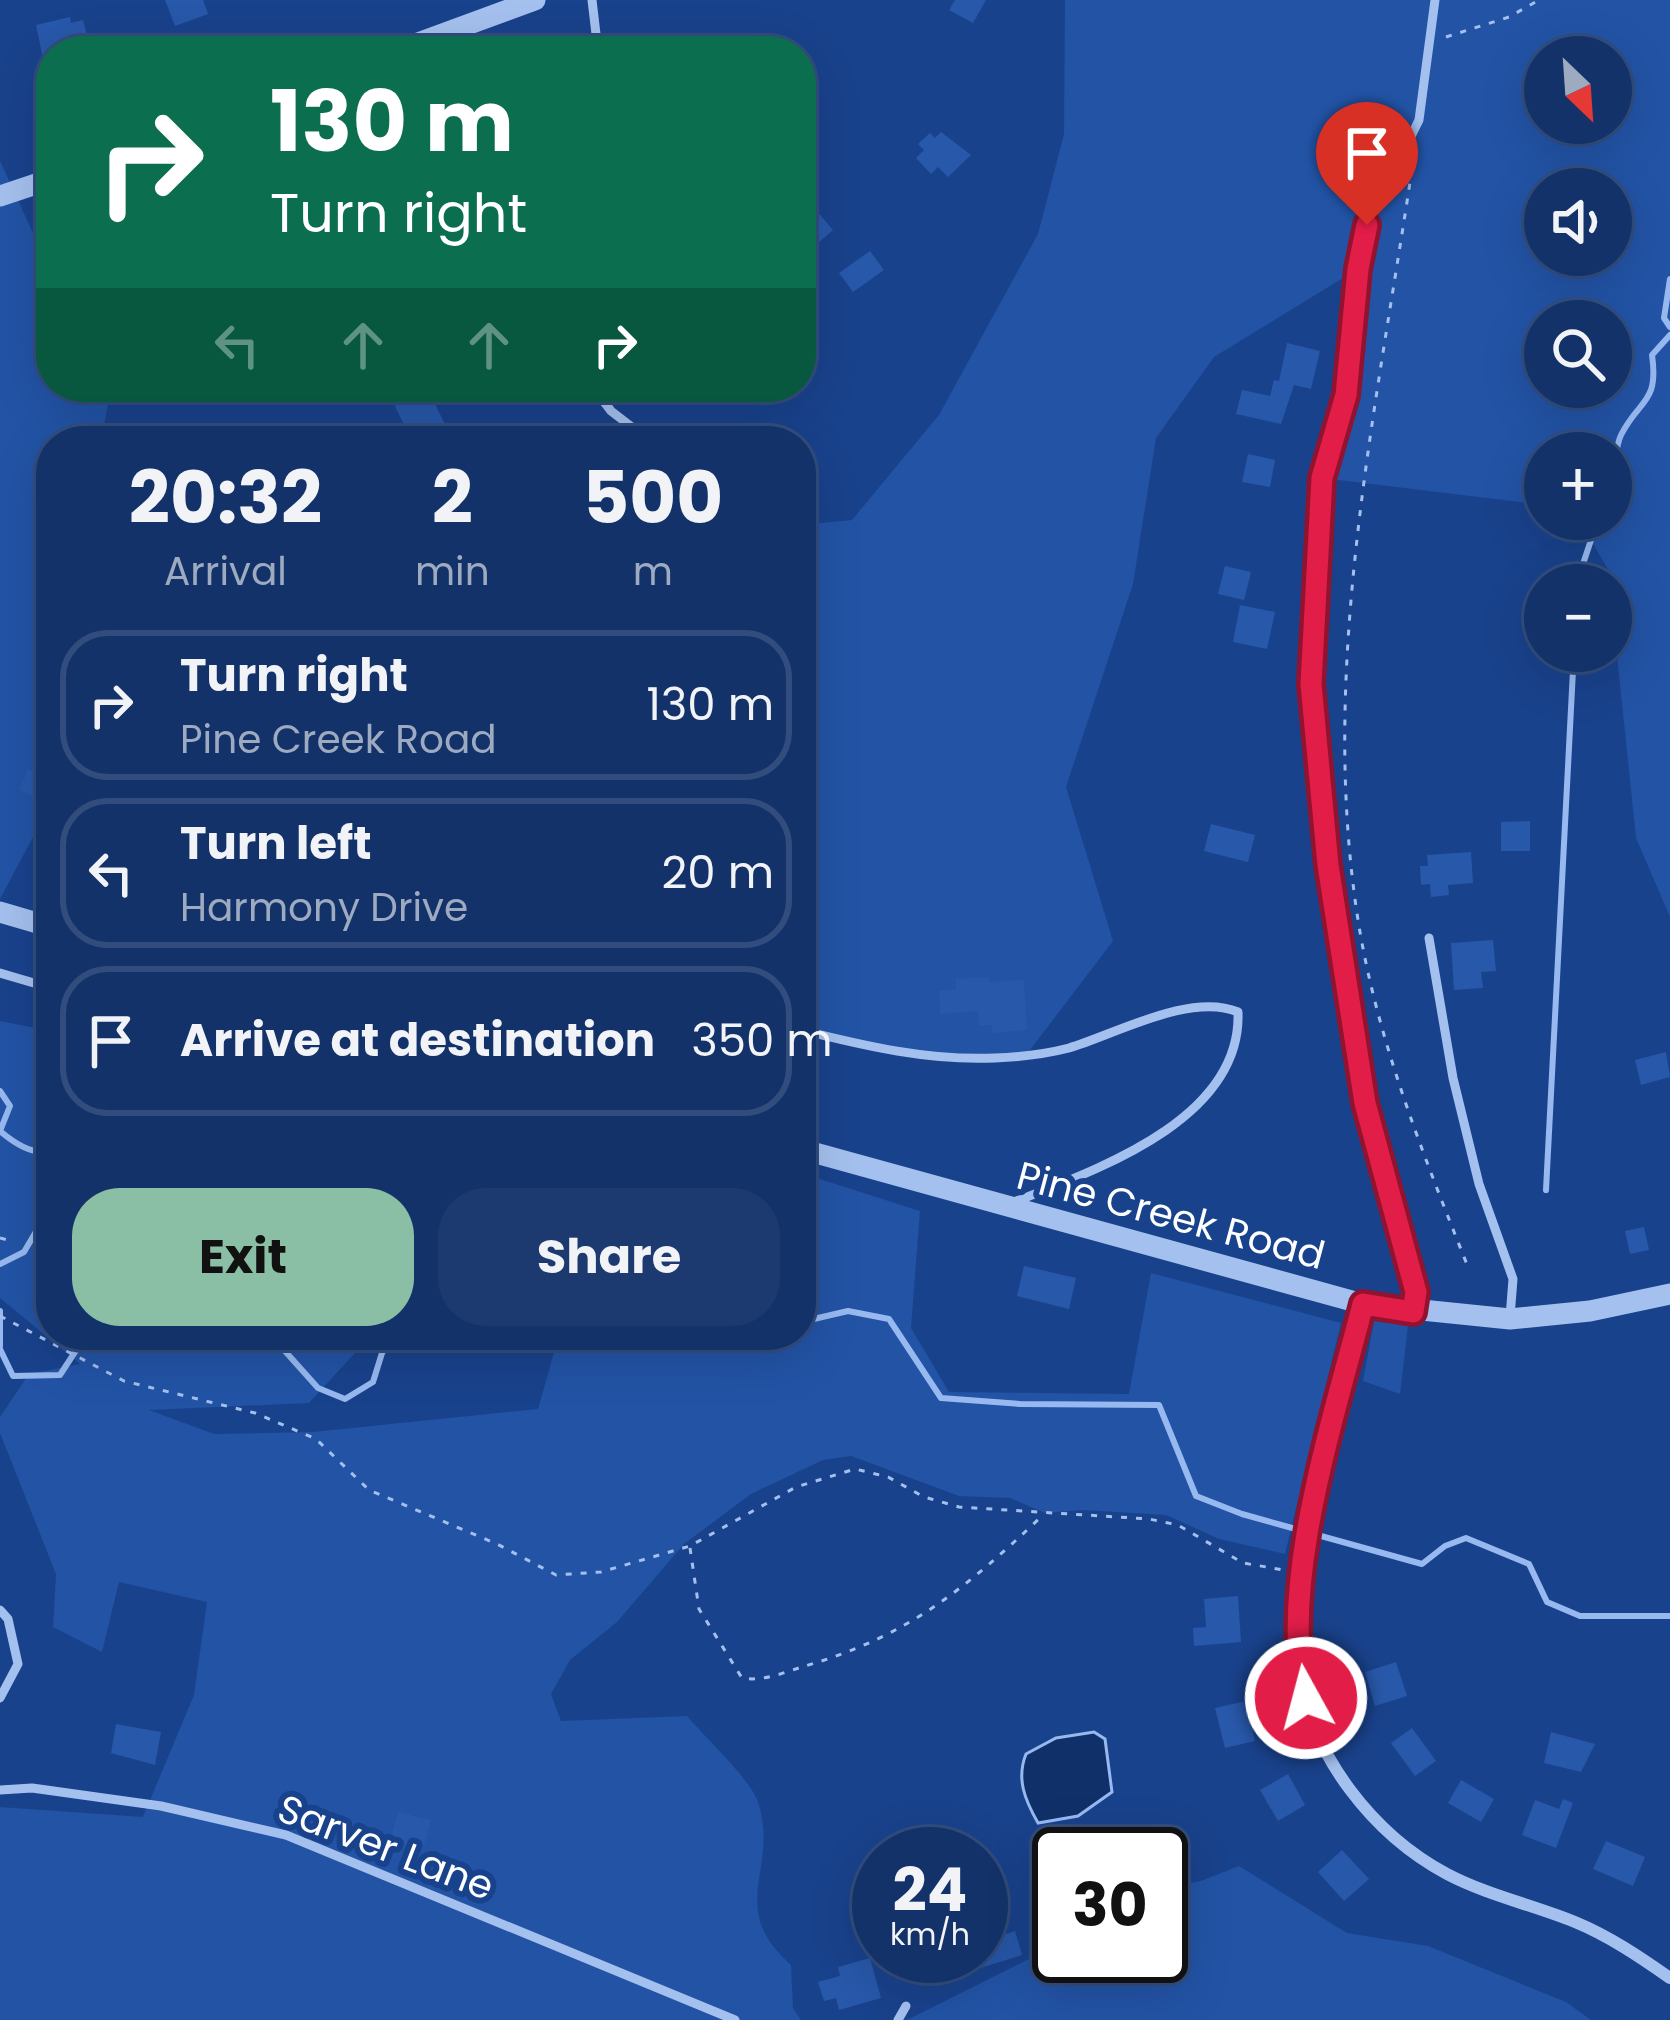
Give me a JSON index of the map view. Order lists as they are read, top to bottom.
{
  "streets": {
    "street": ["Pine Creek Road"],
    "lane": ["Sarver Lane"]
  },
  "north": "bottom right",
  "page": {
    "map_buttons": ["+", "−"],
    "turn": ["130 m", "Turn right"],
    "eta": [
      "20:32",
      "Arrival",
      "2",
      "min",
      "500",
      "m"
    ],
    "list": [
      {
        "name": "Turn right",
        "note": "Pine Creek Road",
        "value": "130 m"
      },
      {
        "name": "Turn left",
        "note": "Harmony Drive",
        "value": "20 m"
      },
      {
        "name": "Arrive at destination",
        "value": "350 m"
      }
    ],
    "buttons": ["Exit", "Share"],
    "speed": "24 km/h",
    "limit": "30"
  }
}
